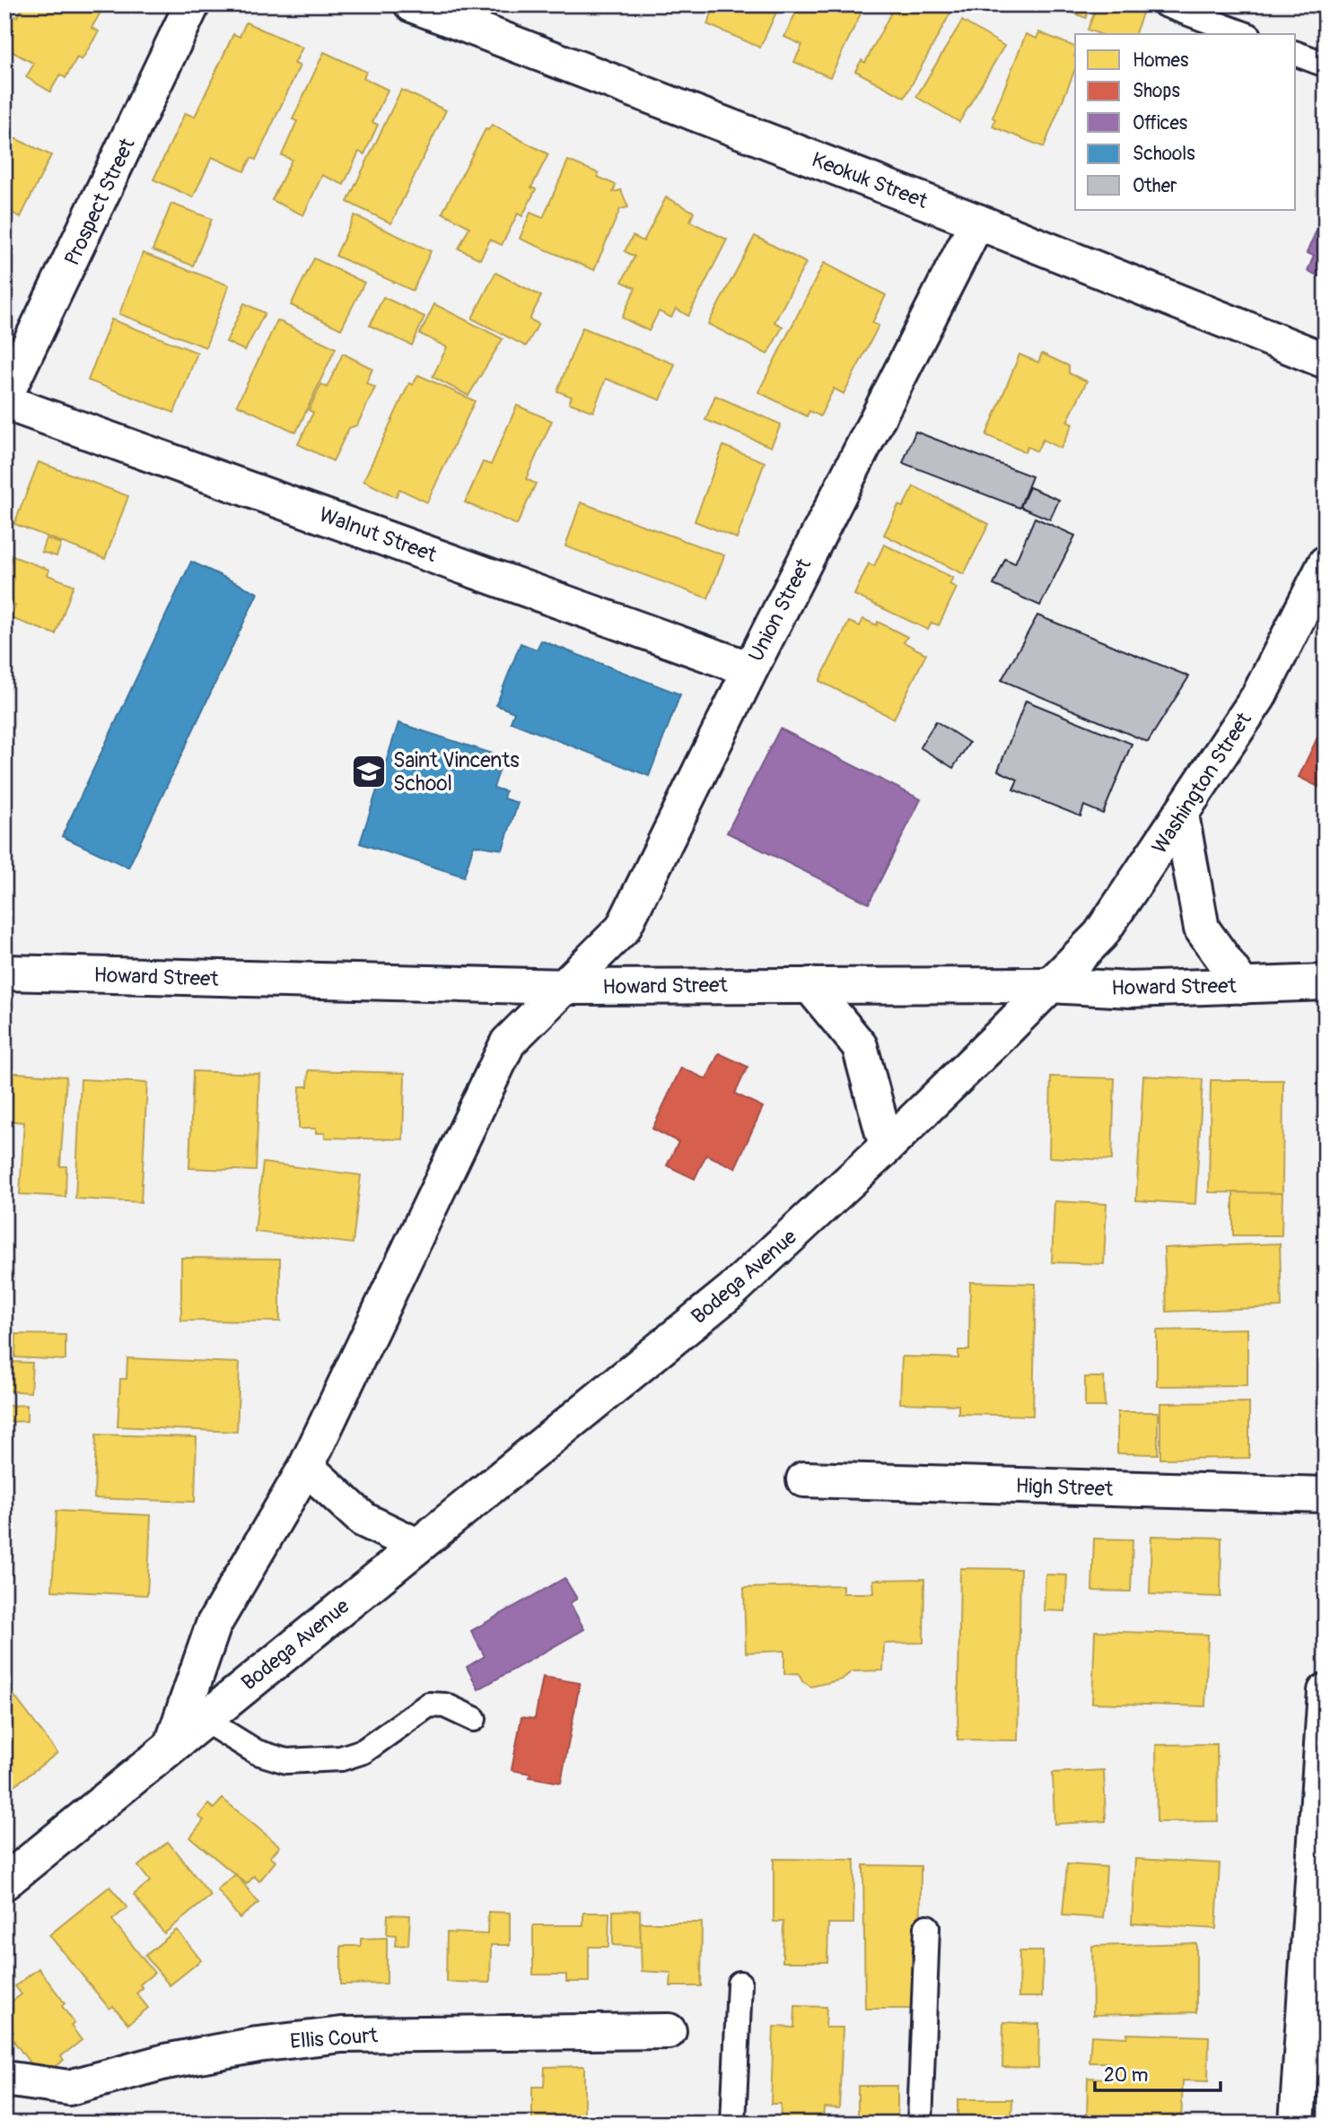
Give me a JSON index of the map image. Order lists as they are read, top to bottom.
{
  "streets": {
    "street": [
      "Keokuk Street",
      "Prospect Street",
      "Walnut Street",
      "Union Street",
      "Washington Street",
      "Howard Street",
      "Bodega Avenue",
      "High Street",
      "Ellis Court"
    ]
  },
  "crossings": [
    ["Keokuk Street", "Union Street"],
    ["Prospect Street", "Walnut Street"],
    ["Walnut Street", "Union Street"],
    ["Union Street", "Howard Street"],
    ["Washington Street", "Howard Street"],
    ["Washington Street", "Bodega Avenue"],
    ["Howard Street", "Bodega Avenue"]
  ],
  "places": {
    "school or university": ["Saint Vincents School"]
  },
  "legend": [
    "Homes",
    "Shops",
    "Offices",
    "Schools",
    "Other"
  ],
  "scale_bar": "20 m"
}
